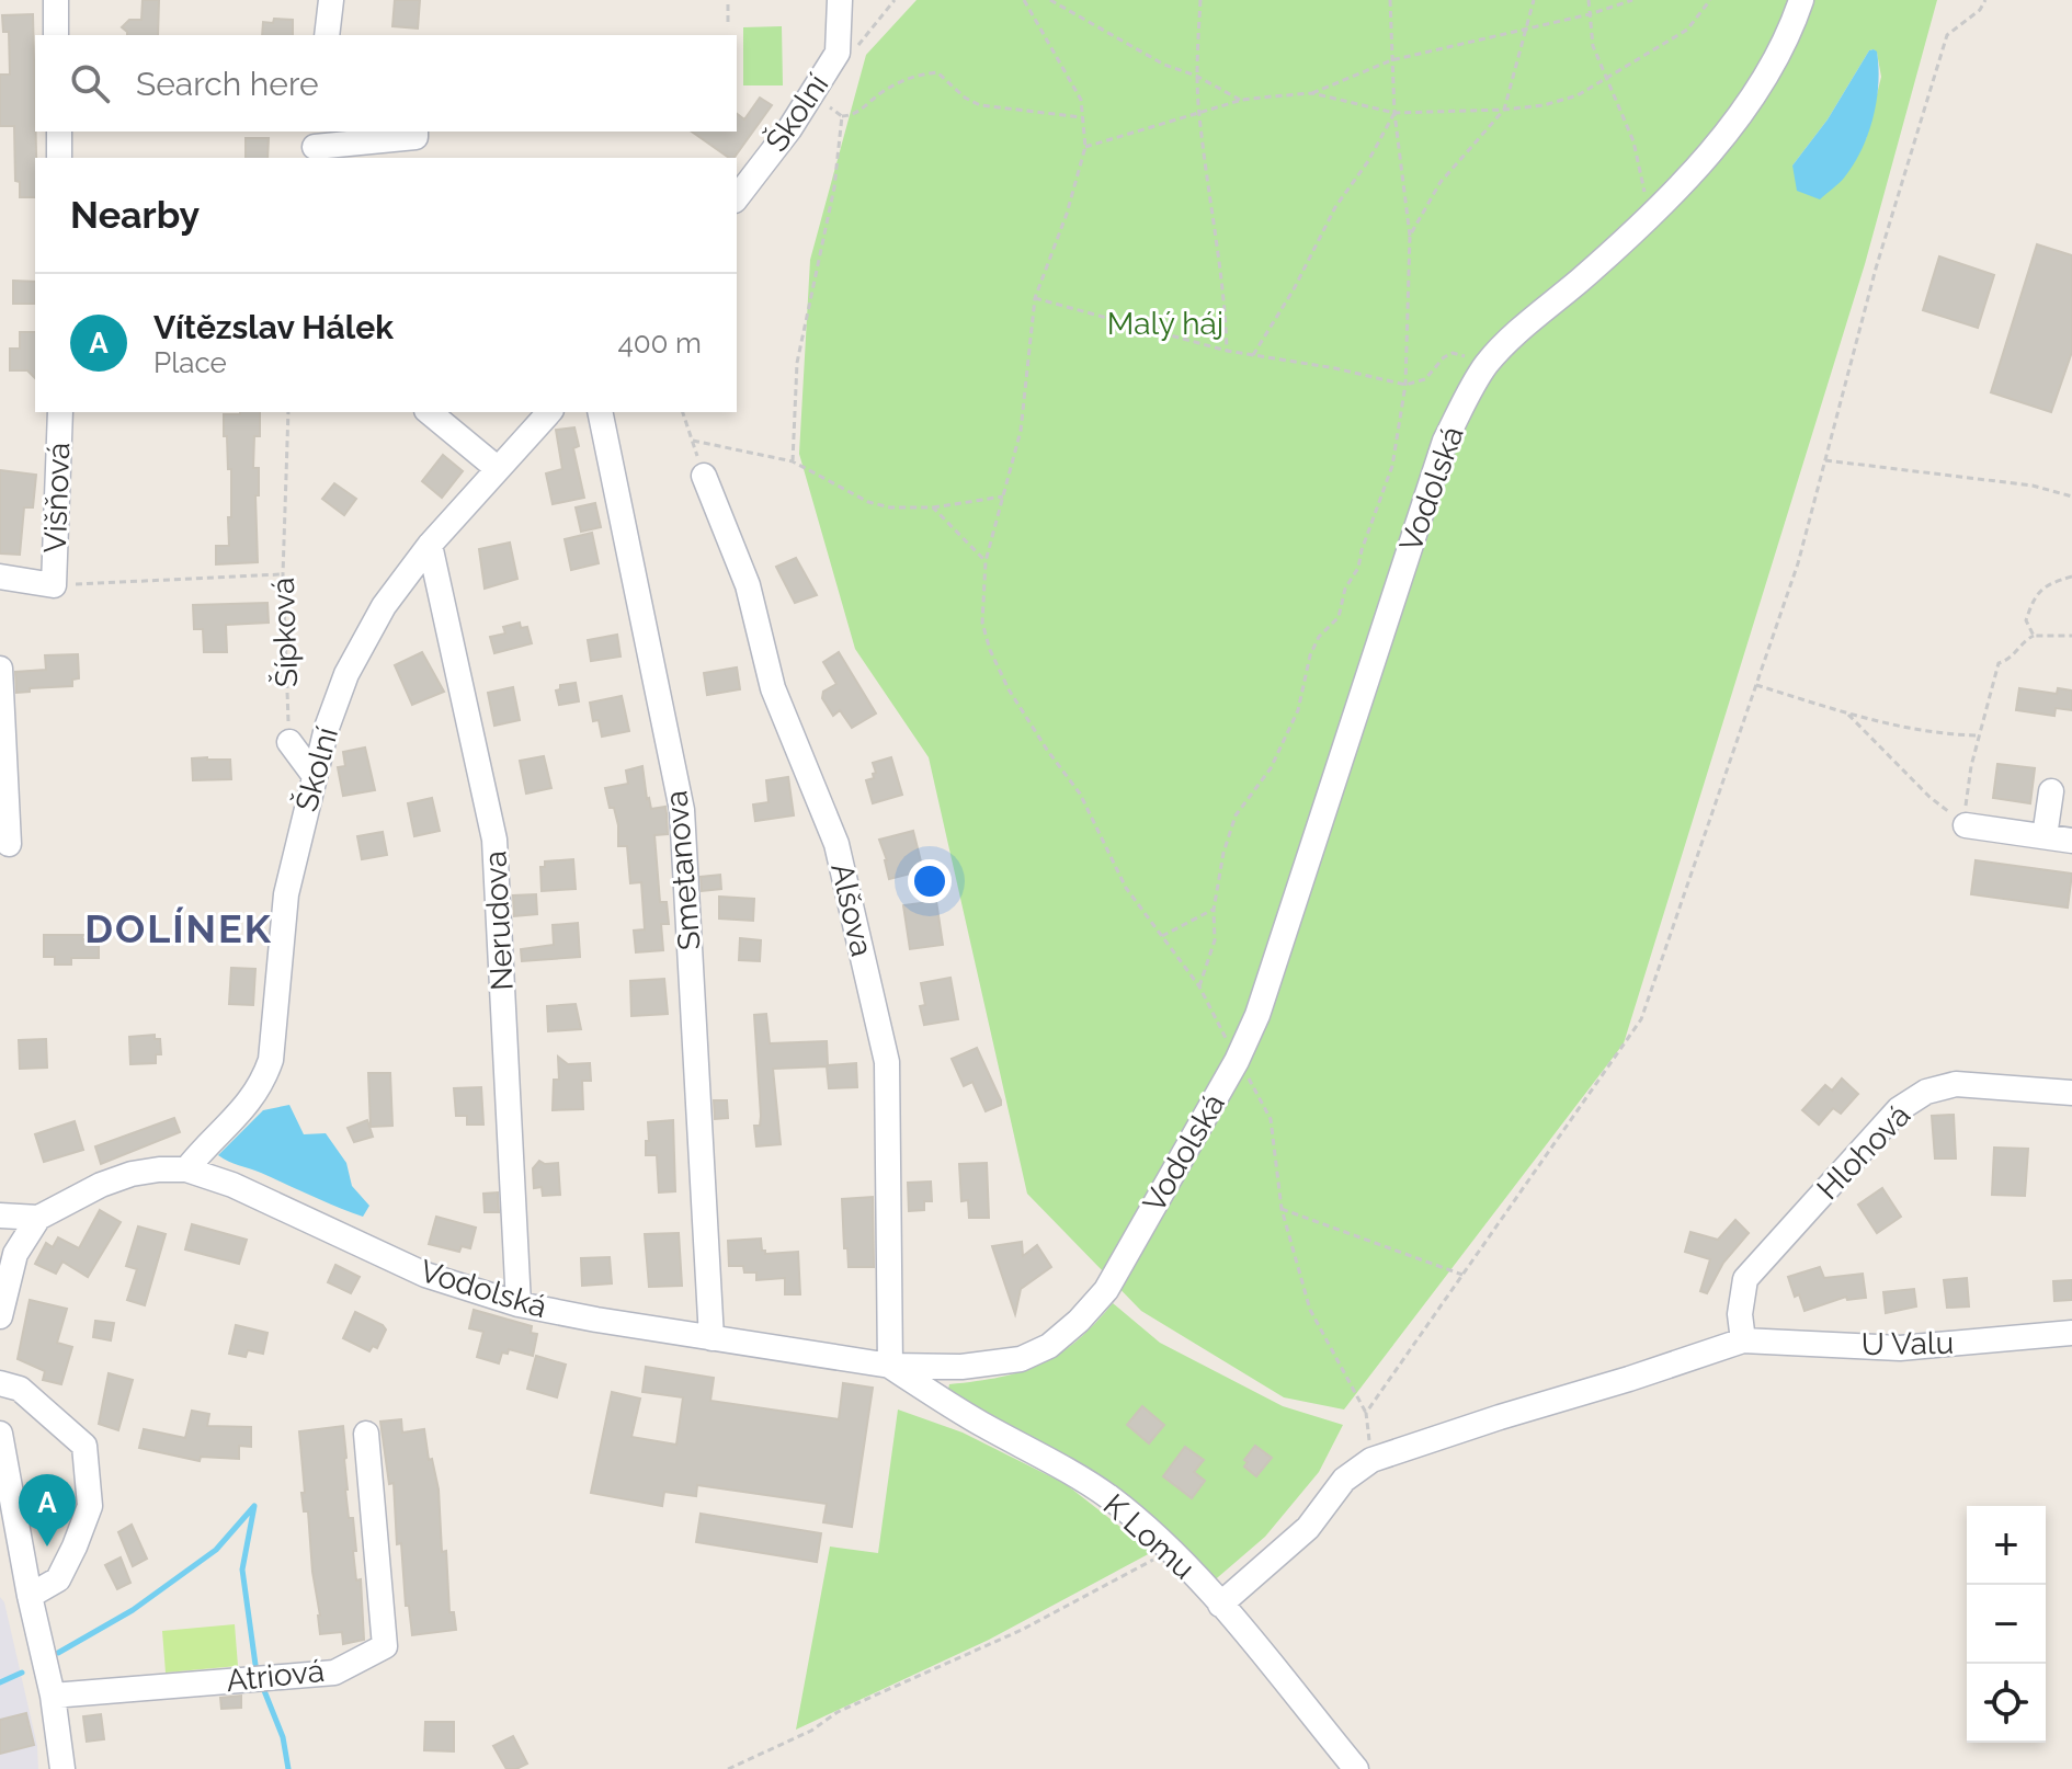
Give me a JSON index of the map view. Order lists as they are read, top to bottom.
{
  "streets": {
    "street": [
      "Školní",
      "Vodolská",
      "Višňová",
      "Smetanova",
      "Alšova",
      "Nerudova",
      "Hlohová",
      "U Valu",
      "K Lomu",
      "Atriová"
    ],
    "path": ["Šípková"]
  },
  "crossings": [
    ["Školní", "Vodolská"],
    ["Školní", "Nerudova"],
    ["Vodolská", "Smetanova"],
    ["Vodolská", "Alšova"],
    ["Vodolská", "Nerudova"],
    ["Vodolská", "K Lomu"],
    ["Alšova", "K Lomu"],
    ["Hlohová", "U Valu"]
  ],
  "districts": ["DOLÍNEK"],
  "parks": ["Malý háj"],
  "page": {
    "search": "Search here",
    "heading": "Nearby",
    "list": [
      {
        "mark": "A",
        "name": "Vítězslav Hálek",
        "note": "Place",
        "value": "400 m"
      }
    ],
    "pins": "A",
    "map_buttons": ["+", "−"]
  }
}
